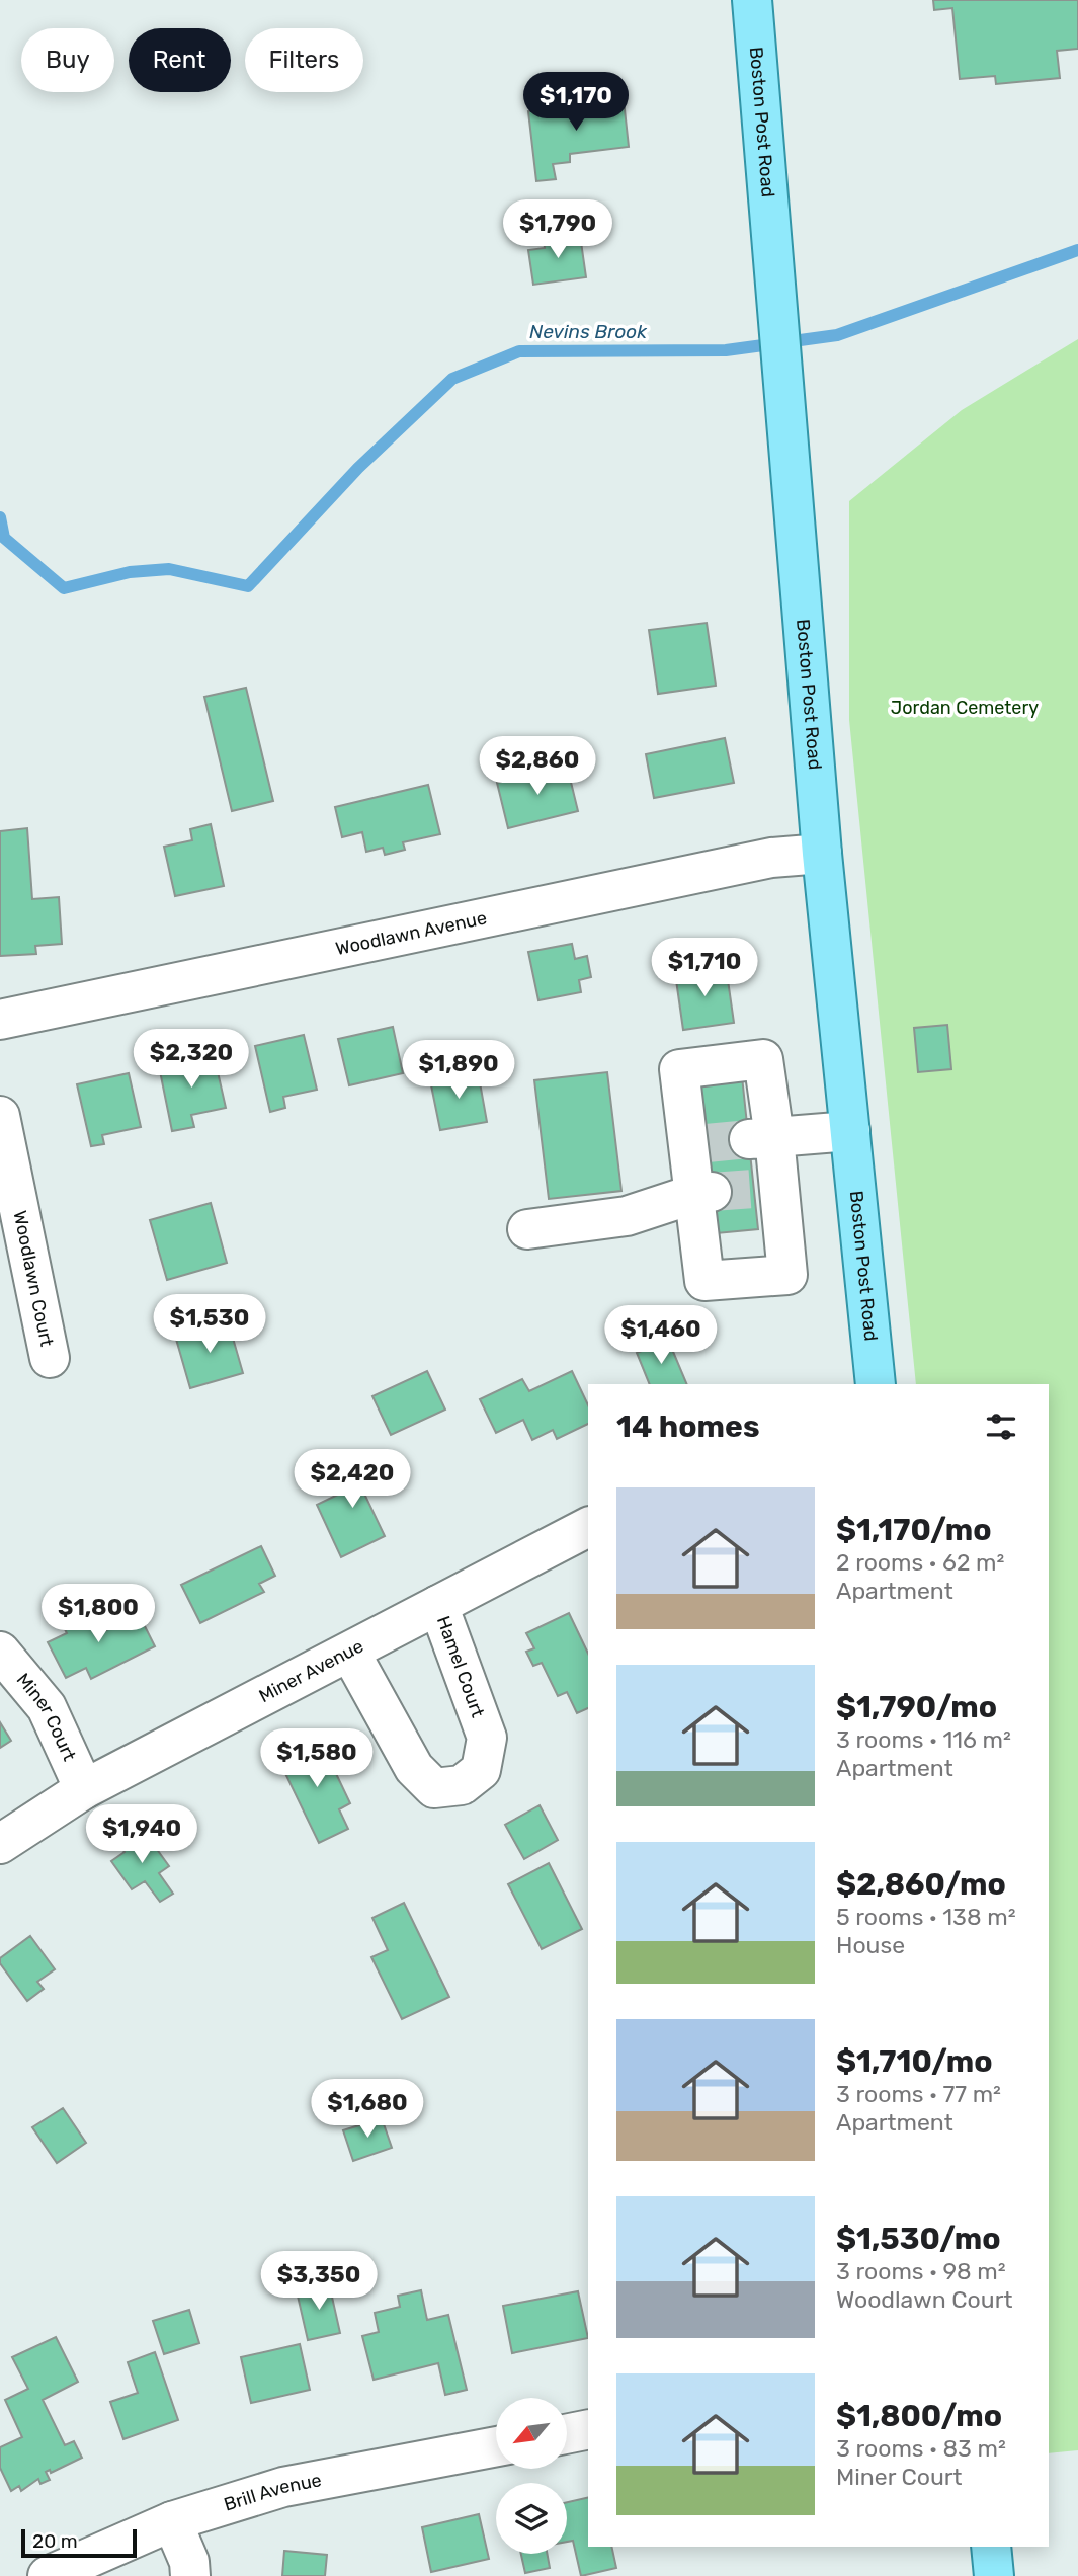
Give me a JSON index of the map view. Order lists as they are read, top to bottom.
{
  "streets": {
    "main road": ["Boston Post Road"],
    "street": [
      "Woodlawn Avenue",
      "Woodlawn Court",
      "Hamel Court",
      "Miner Avenue",
      "Miner Court",
      "Brill Avenue"
    ]
  },
  "crossings": [
    ["Boston Post Road", "Woodlawn Avenue"],
    ["Hamel Court", "Miner Avenue"],
    ["Miner Avenue", "Miner Court"]
  ],
  "water": ["Nevins Brook"],
  "parks": ["Jordan Cemetery"],
  "scale_bar": "20 m",
  "north": "bottom left",
  "page": {
    "chip": ["Buy", "Rent", "Filters"],
    "price": [
      "$1,170",
      "$1,790",
      "$2,860",
      "$1,710",
      "$2,320",
      "$1,890",
      "$1,530",
      "$1,460",
      "$2,420",
      "$1,800",
      "$1,580",
      "$1,940",
      "$1,680",
      "$3,350"
    ],
    "heading": "14 homes",
    "list": [
      {
        "name": "$1,170/mo",
        "note": "2 rooms · 62 m² · Apartment"
      },
      {
        "name": "$1,790/mo",
        "note": "3 rooms · 116 m² · Apartment"
      },
      {
        "name": "$2,860/mo",
        "note": "5 rooms · 138 m² · House"
      },
      {
        "name": "$1,710/mo",
        "note": "3 rooms · 77 m² · Apartment"
      },
      {
        "name": "$1,530/mo",
        "note": "3 rooms · 98 m² · Woodlawn Court"
      },
      {
        "name": "$1,800/mo",
        "note": "3 rooms · 83 m² · Miner Court"
      }
    ],
    "scale": "20 m"
  }
}
